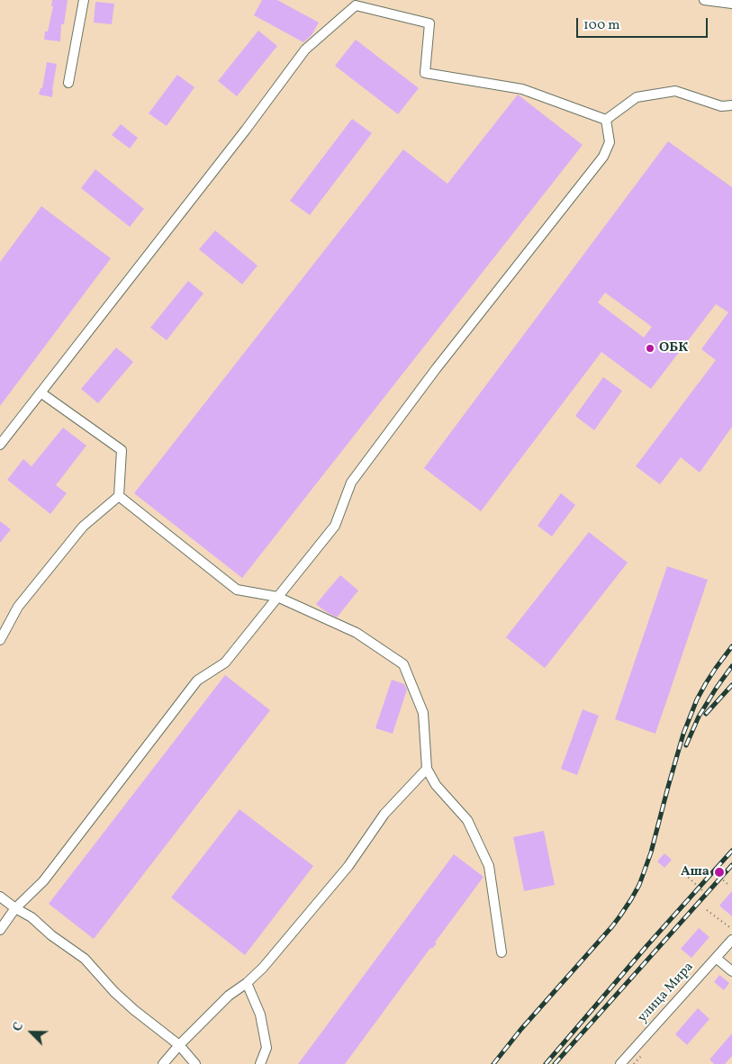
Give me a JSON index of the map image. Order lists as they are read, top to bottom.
{
  "streets": {
    "street": ["улица Мира"]
  },
  "places": ["ОБК", "Аша"],
  "scale_bar": "100 m",
  "north": "top left"
}
